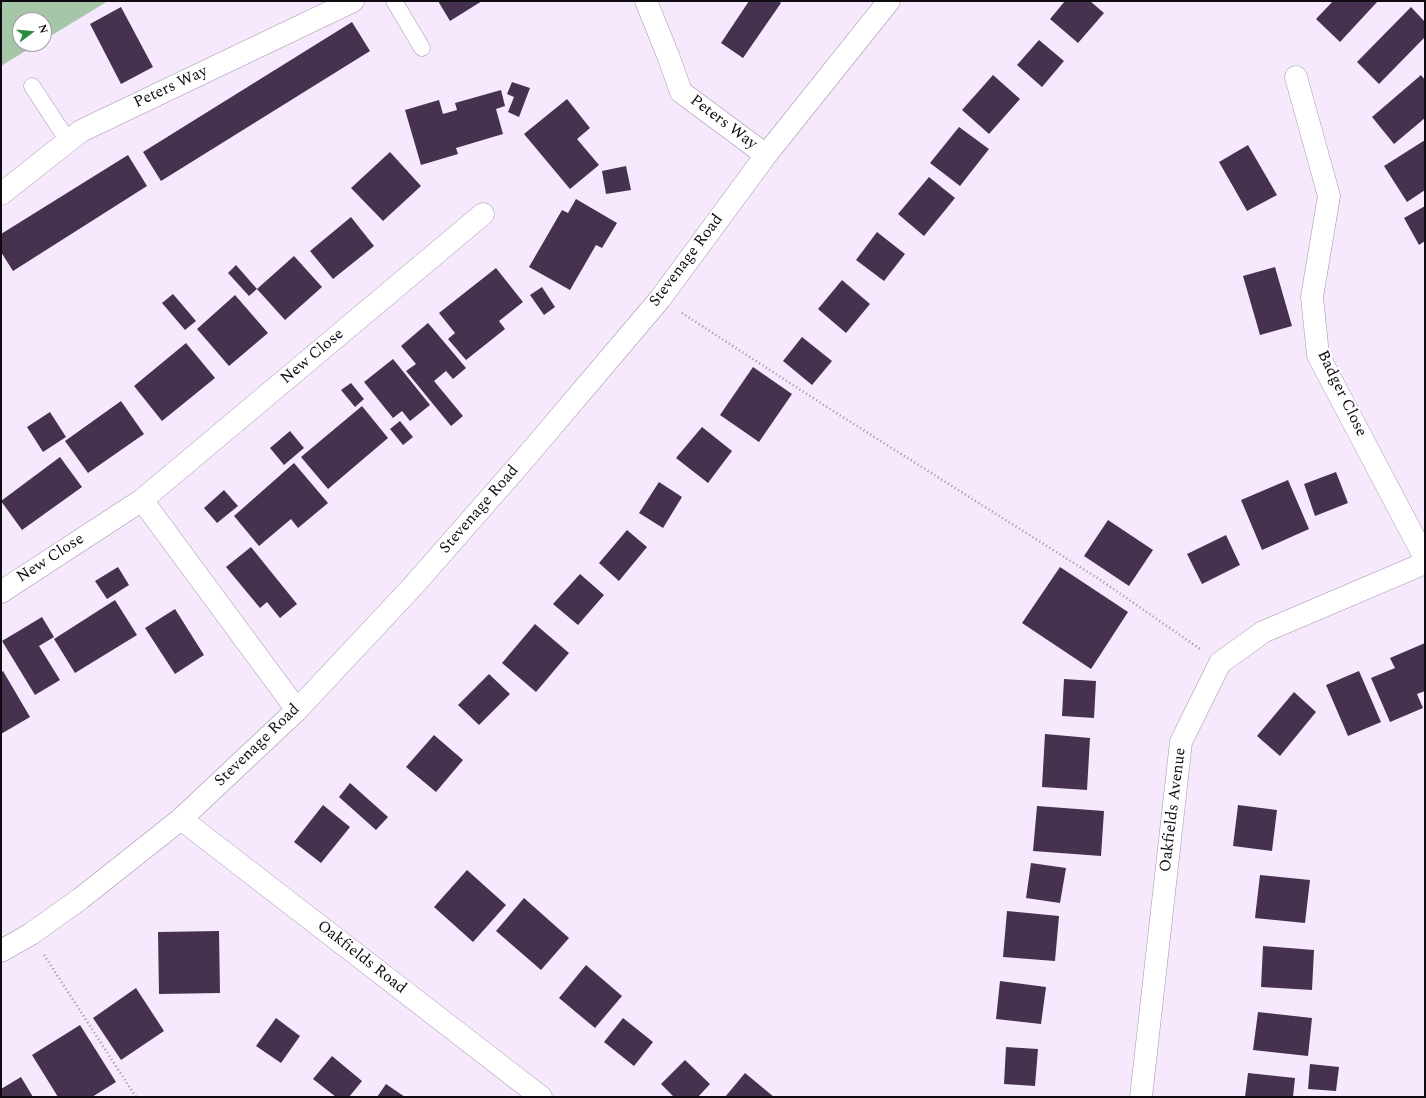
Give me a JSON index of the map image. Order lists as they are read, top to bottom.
{
  "streets": {
    "street": [
      "Peters Way",
      "Stevenage Road",
      "New Close",
      "Badger Close",
      "Oakfields Avenue",
      "Oakfields Road"
    ]
  },
  "crossings": [
    ["Peters Way", "Stevenage Road"],
    ["Stevenage Road", "Oakfields Road"]
  ],
  "north": "right"
}
